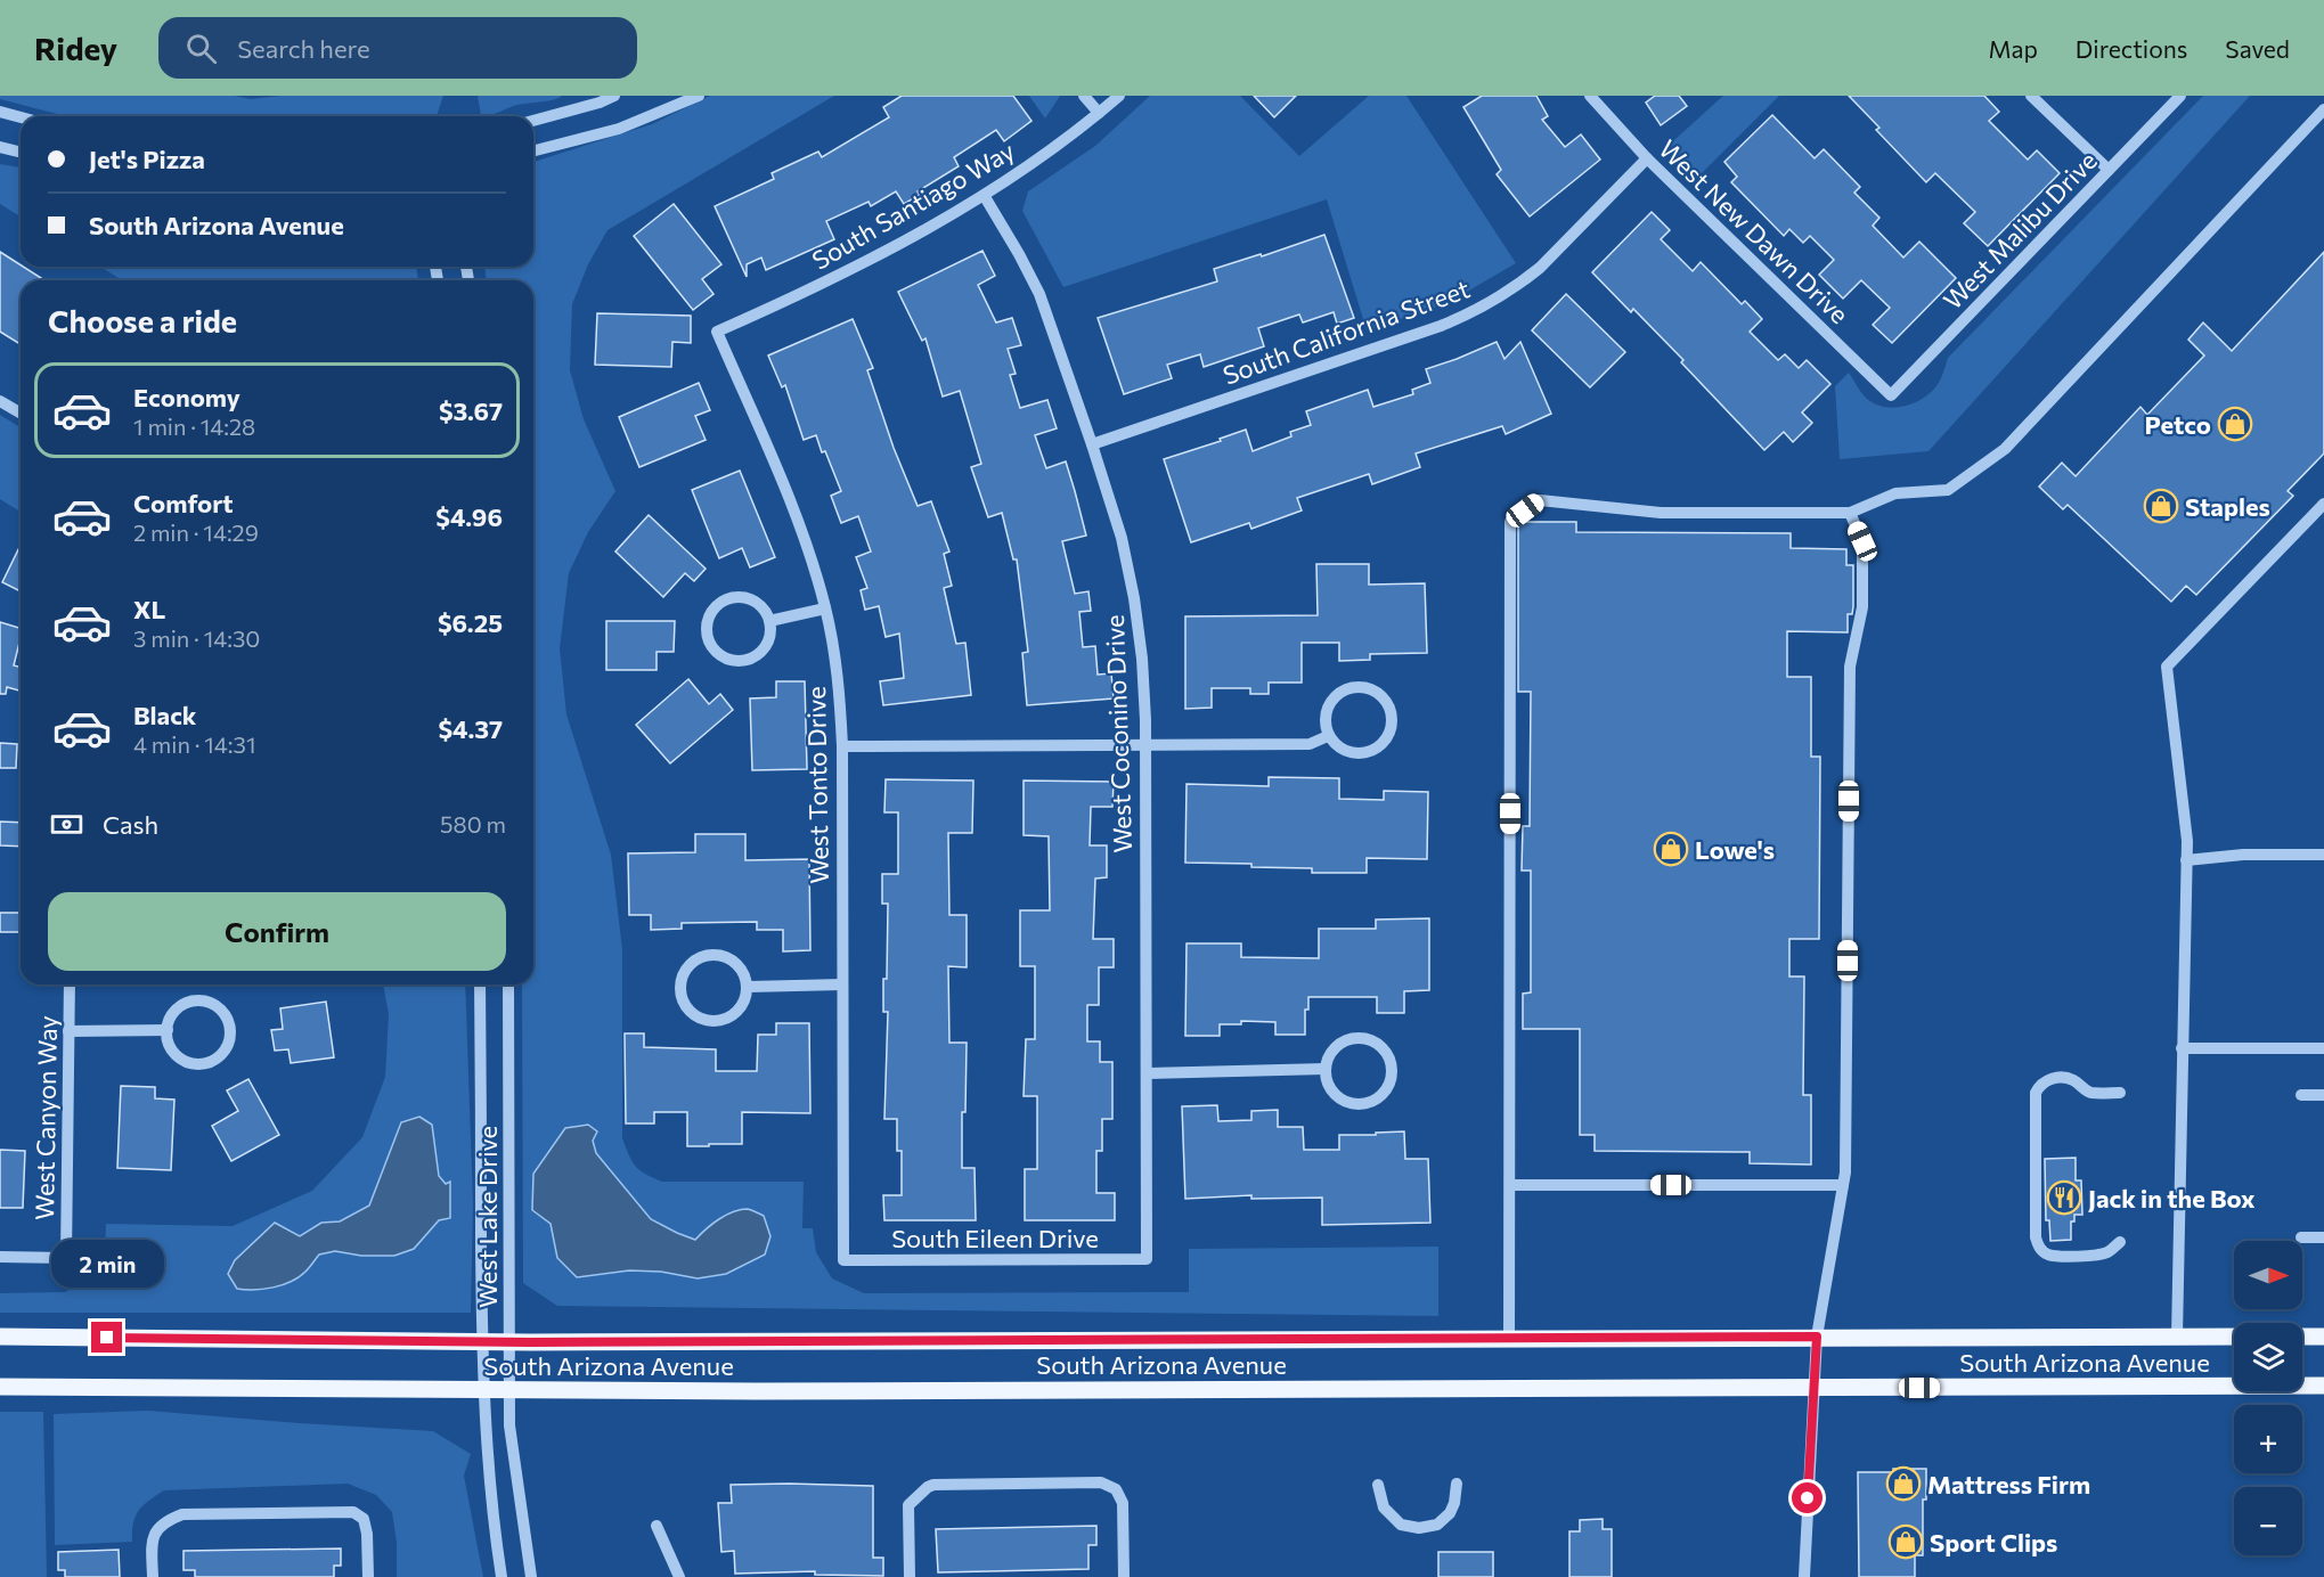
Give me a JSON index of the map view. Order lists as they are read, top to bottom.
{
  "streets": {
    "main road": ["South Arizona Avenue"],
    "street": [
      "South Santiago Way",
      "West Malibu Drive",
      "West New Dawn Drive",
      "South California Street",
      "West Coconino Drive",
      "West Tonto Drive",
      "West Canyon Way",
      "West Lake Drive",
      "South Eileen Drive"
    ]
  },
  "crossings": [
    ["South Santiago Way", "West Coconino Drive"],
    ["South Santiago Way", "West Tonto Drive"],
    ["West Malibu Drive", "West New Dawn Drive"],
    ["West New Dawn Drive", "South California Street"],
    ["South California Street", "West Coconino Drive"],
    ["West Coconino Drive", "South Eileen Drive"],
    ["West Tonto Drive", "South Eileen Drive"],
    ["West Lake Drive", "South Arizona Avenue"]
  ],
  "places": {
    "shop": [
      "Petco",
      "Staples",
      "Lowe's",
      "Mattress Firm",
      "Sport Clips"
    ],
    "restaurant": ["Jack in the Box"]
  },
  "north": "right",
  "page": {
    "header": "Ridey",
    "search": "Search here",
    "nav": ["Map", "Directions", "Saved"],
    "banner": ["Jet's Pizza", "South Arizona Avenue"],
    "heading": "Choose a ride",
    "list": [
      {
        "name": "Economy",
        "note": "1 min · 14:28",
        "value": "$3.67"
      },
      {
        "name": "Comfort",
        "note": "2 min · 14:29",
        "value": "$4.96"
      },
      {
        "name": "XL",
        "note": "3 min · 14:30",
        "value": "$6.25"
      },
      {
        "name": "Black",
        "note": "4 min · 14:31",
        "value": "$4.37"
      }
    ],
    "pay": ["Cash", "580 m"],
    "buttons": "Confirm",
    "bubble": "2 min",
    "map_buttons": ["+", "−"]
  }
}
